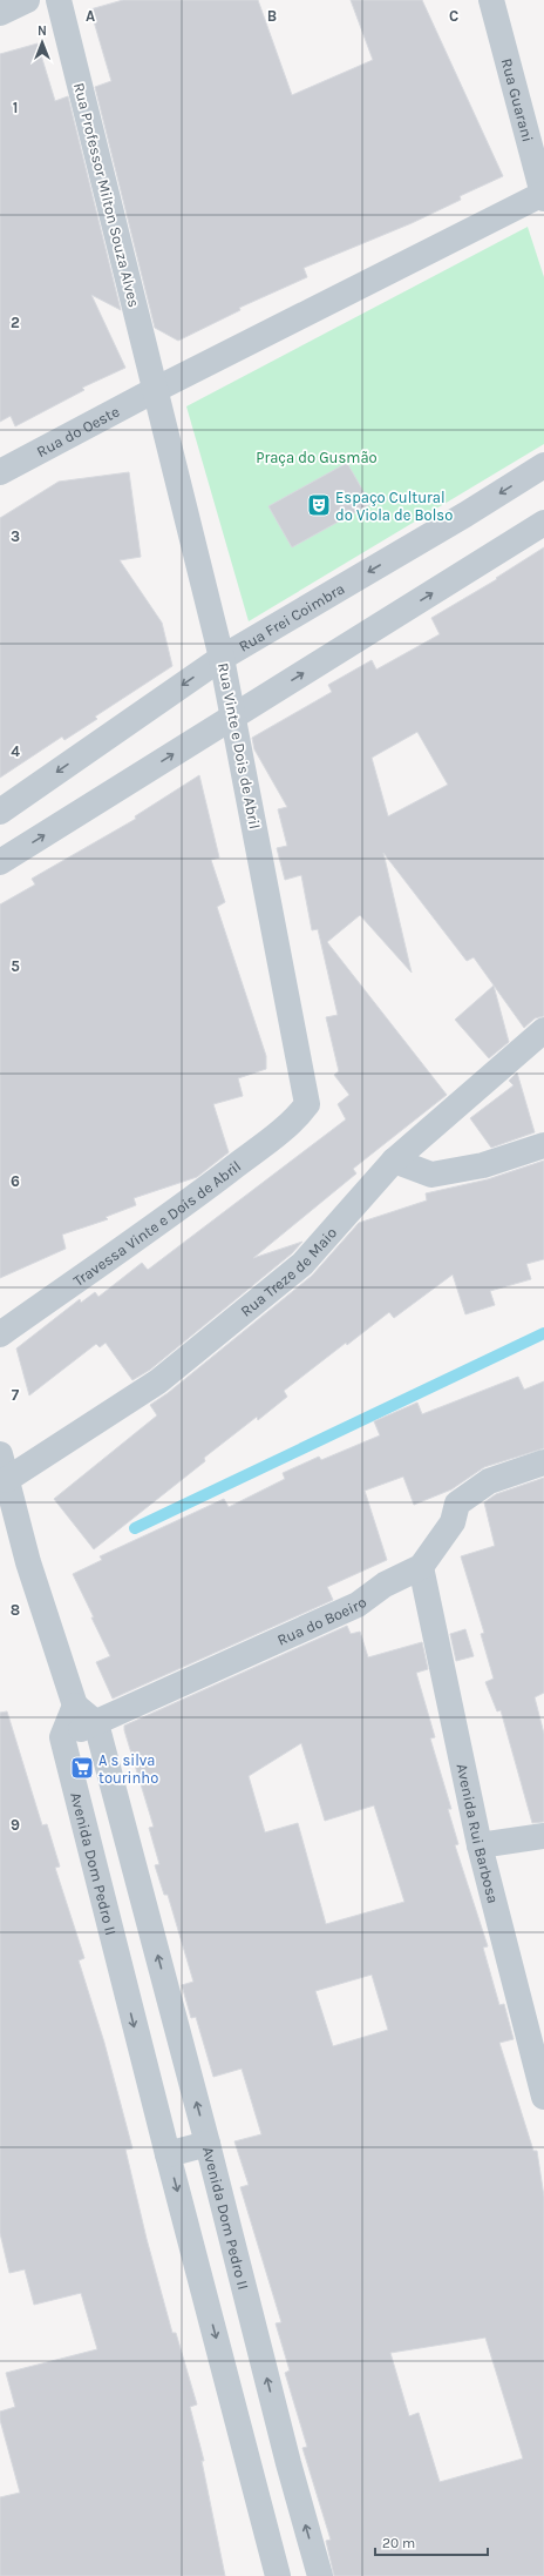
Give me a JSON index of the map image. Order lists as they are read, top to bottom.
{
  "streets": {
    "street": [
      "Rua Guarani",
      "Rua Professor Milton Souza Alves",
      "Rua do Oeste",
      "Rua Frei Coimbra",
      "Rua Vinte e Dois de Abril",
      "Travessa Vinte e Dois de Abril",
      "Rua Treze de Maio",
      "Rua do Boeiro",
      "Avenida Rui Barbosa",
      "Avenida Dom Pedro II"
    ]
  },
  "crossings": [
    ["Rua Professor Milton Souza Alves", "Rua do Oeste"],
    ["Rua Professor Milton Souza Alves", "Rua Vinte e Dois de Abril"],
    ["Rua do Oeste", "Rua Vinte e Dois de Abril"],
    ["Rua Frei Coimbra", "Rua Vinte e Dois de Abril"],
    ["Rua Vinte e Dois de Abril", "Travessa Vinte e Dois de Abril"],
    ["Rua do Boeiro", "Avenida Rui Barbosa"],
    ["Rua do Boeiro", "Avenida Dom Pedro II"]
  ],
  "parks": ["Praça do Gusmão"],
  "places": {
    "theatre": ["Espaço Cultural do Viola de Bolso"],
    "supermarket": ["A s silva tourinho"]
  },
  "scale_bar": "20 m",
  "north": "top",
  "grid": {
    "columns": ["A", "B", "C"],
    "rows": [
      "1",
      "2",
      "3",
      "4",
      "5",
      "6",
      "7",
      "8",
      "9"
    ]
  }
}
